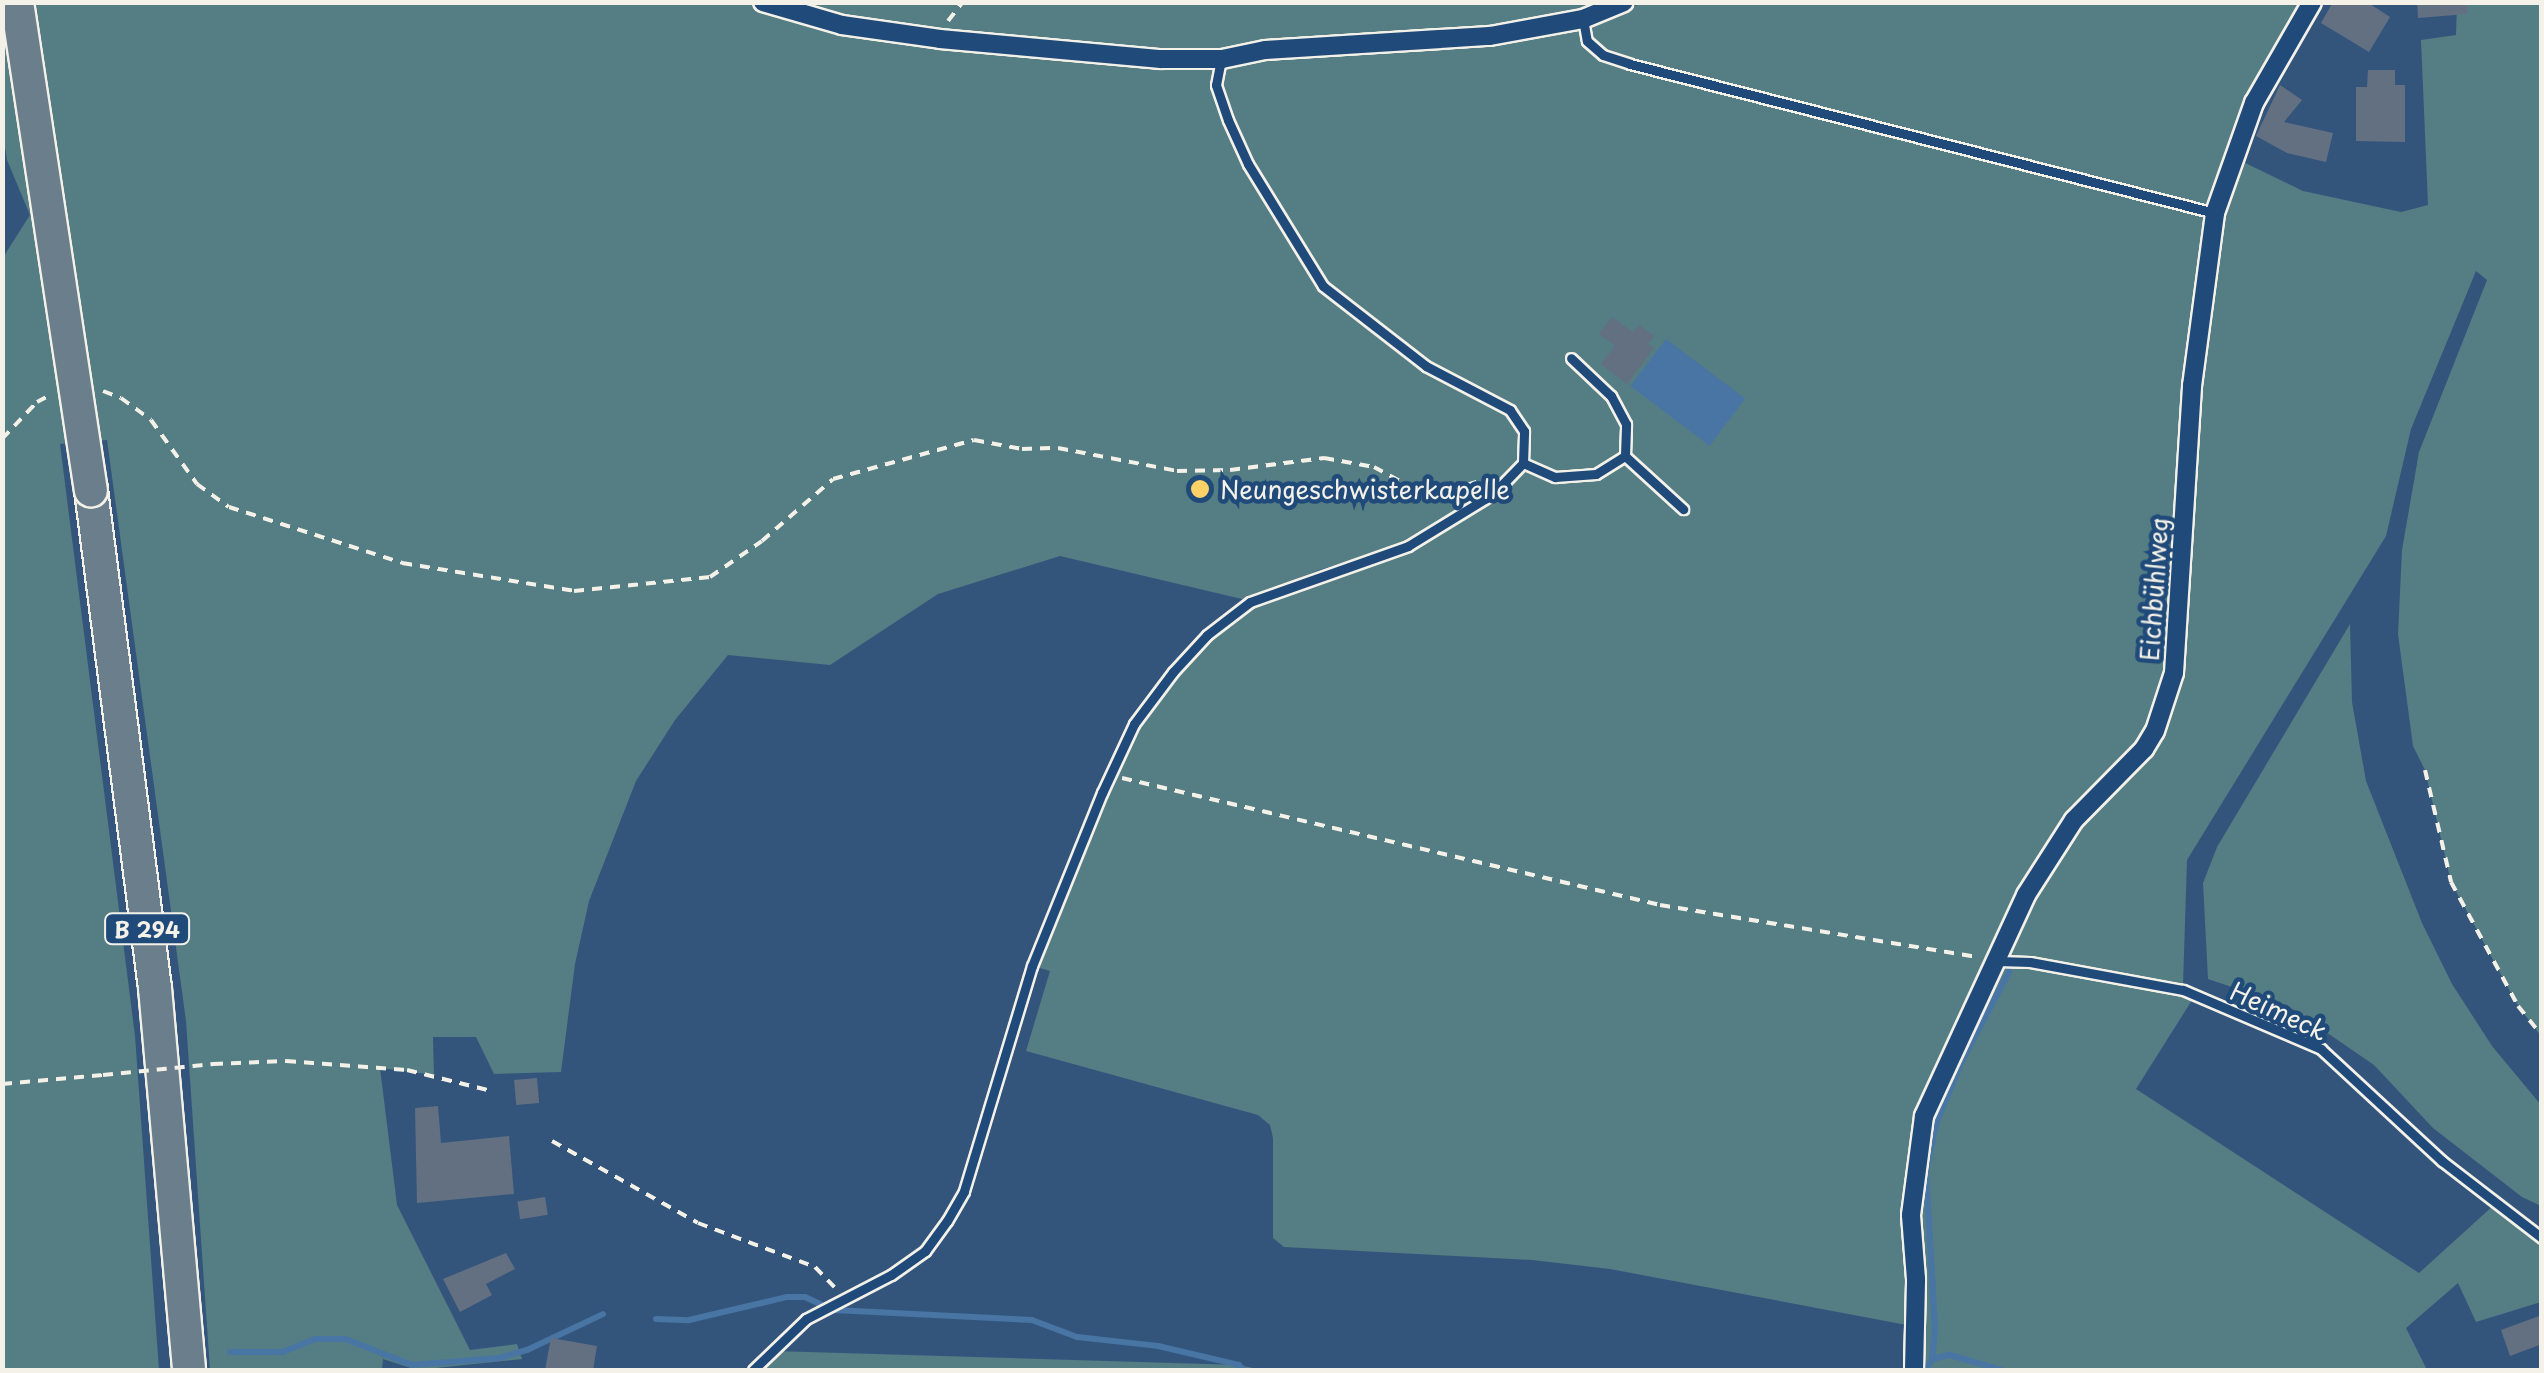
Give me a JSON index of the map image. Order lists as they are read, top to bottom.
{
  "streets": {
    "highway": ["B 294"],
    "street": ["Eichbühlweg"],
    "lane": ["Heimeck"]
  },
  "crossings": [
    ["Eichbühlweg", "Heimeck"]
  ],
  "places": ["Neungeschwisterkapelle"]
}
